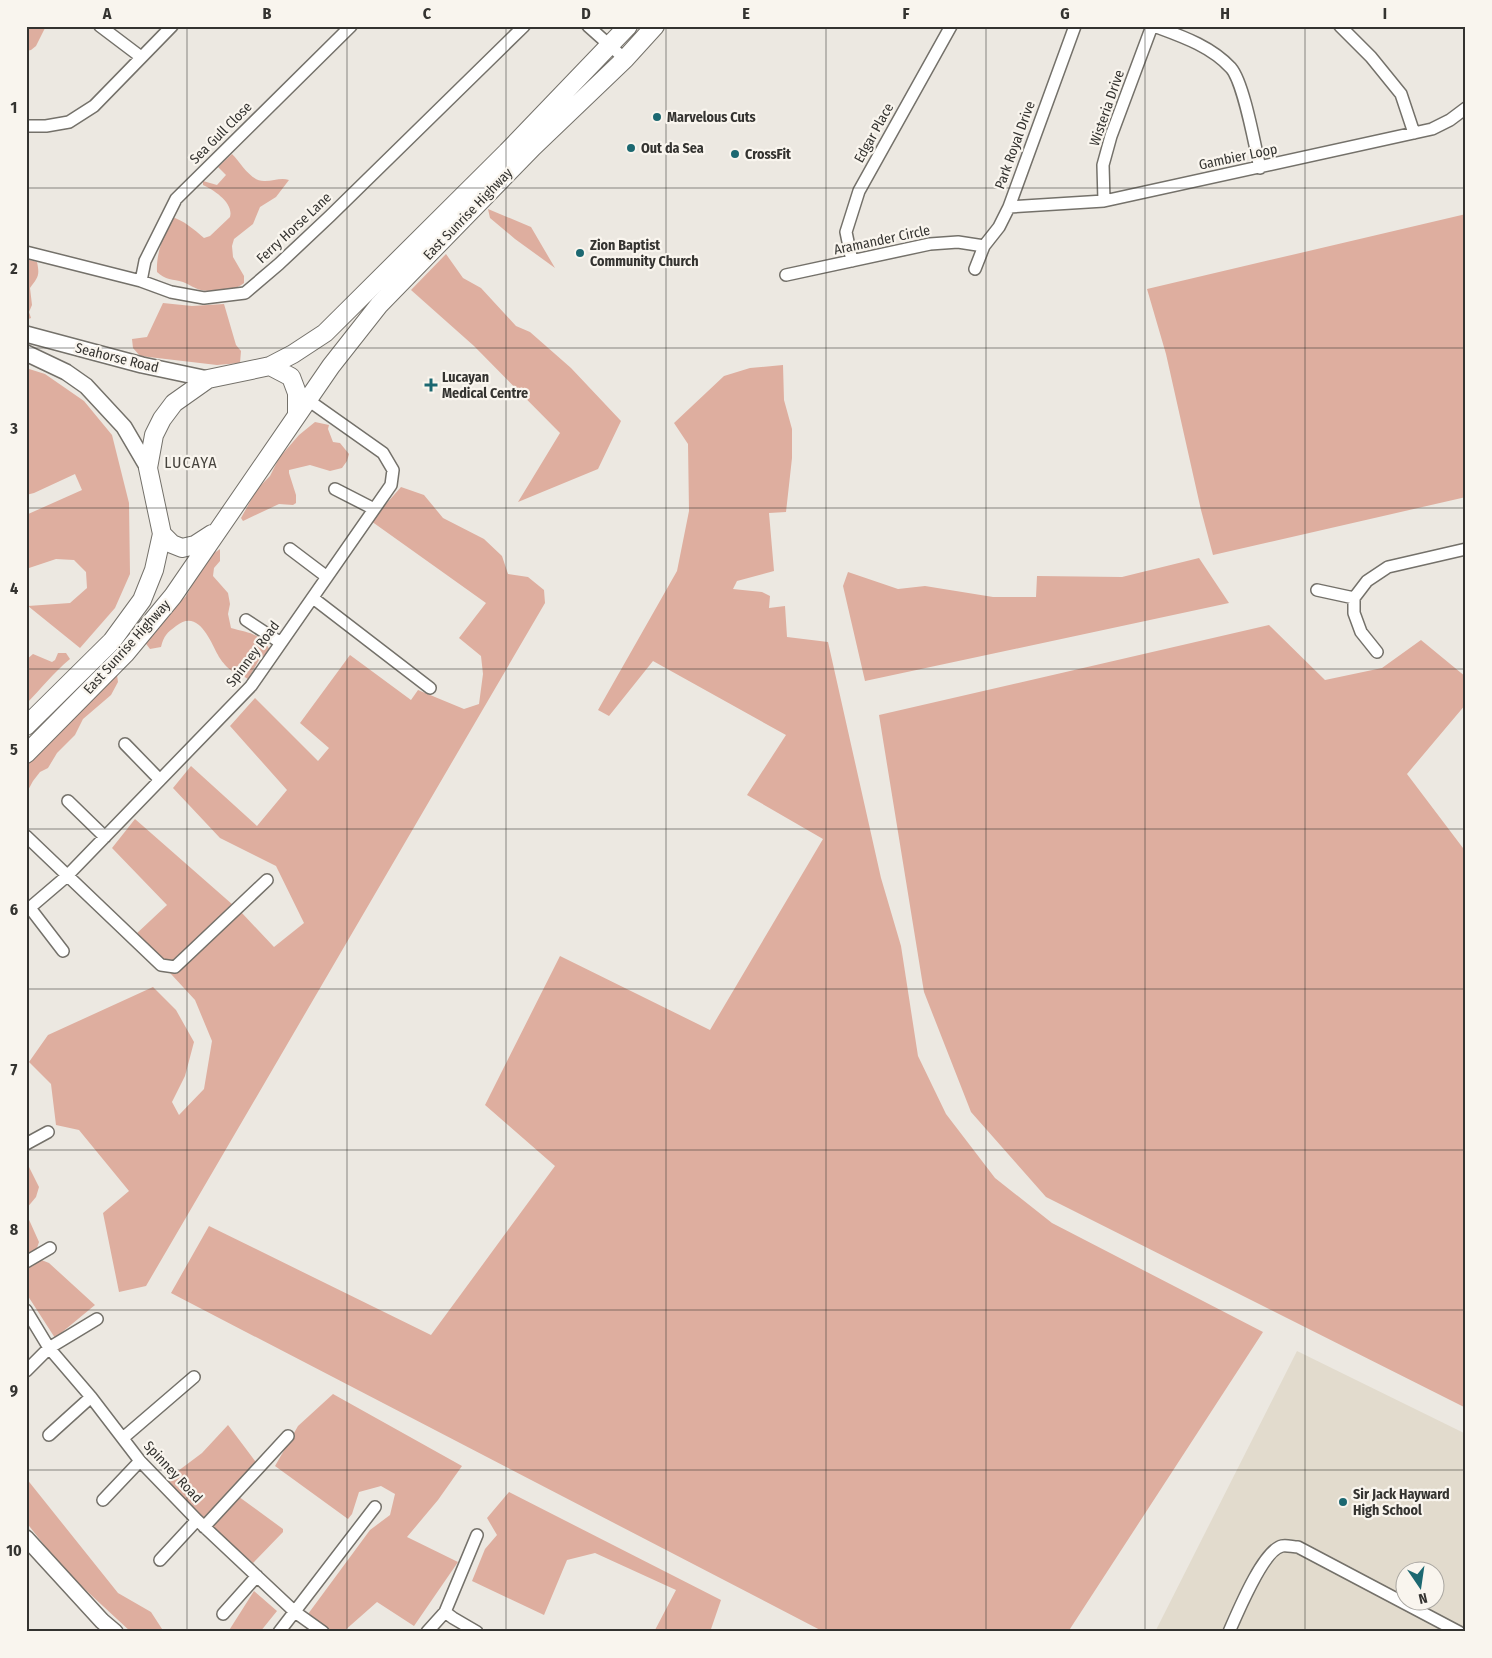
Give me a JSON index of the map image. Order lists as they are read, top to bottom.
{
  "streets": {
    "main road": ["East Sunrise Highway", "Seahorse Road"],
    "street": [
      "Wisteria Drive",
      "Sea Gull Close",
      "Edgar Place",
      "Park Royal Drive",
      "Gambier Loop",
      "Ferry Horse Lane",
      "Aramander Circle",
      "Spinney Road"
    ]
  },
  "crossings": [
    ["Wisteria Drive", "Gambier Loop"],
    ["Sea Gull Close", "Ferry Horse Lane"],
    ["Edgar Place", "Aramander Circle"],
    ["Park Royal Drive", "Gambier Loop"],
    ["Park Royal Drive", "Aramander Circle"],
    ["East Sunrise Highway", "Seahorse Road"],
    ["East Sunrise Highway", "Spinney Road"]
  ],
  "districts": ["LUCAYA"],
  "places": {
    "other": [
      "Marvelous Cuts",
      "Out da Sea",
      "CrossFit",
      "Zion Baptist Community Church",
      "Sir Jack Hayward High School"
    ],
    "health": ["Lucayan Medical Centre"]
  },
  "north": "bottom",
  "grid": {
    "columns": [
      "A",
      "B",
      "C",
      "D",
      "E",
      "F",
      "G",
      "H",
      "I"
    ],
    "rows": [
      "1",
      "2",
      "3",
      "4",
      "5",
      "6",
      "7",
      "8",
      "9",
      "10"
    ]
  }
}
